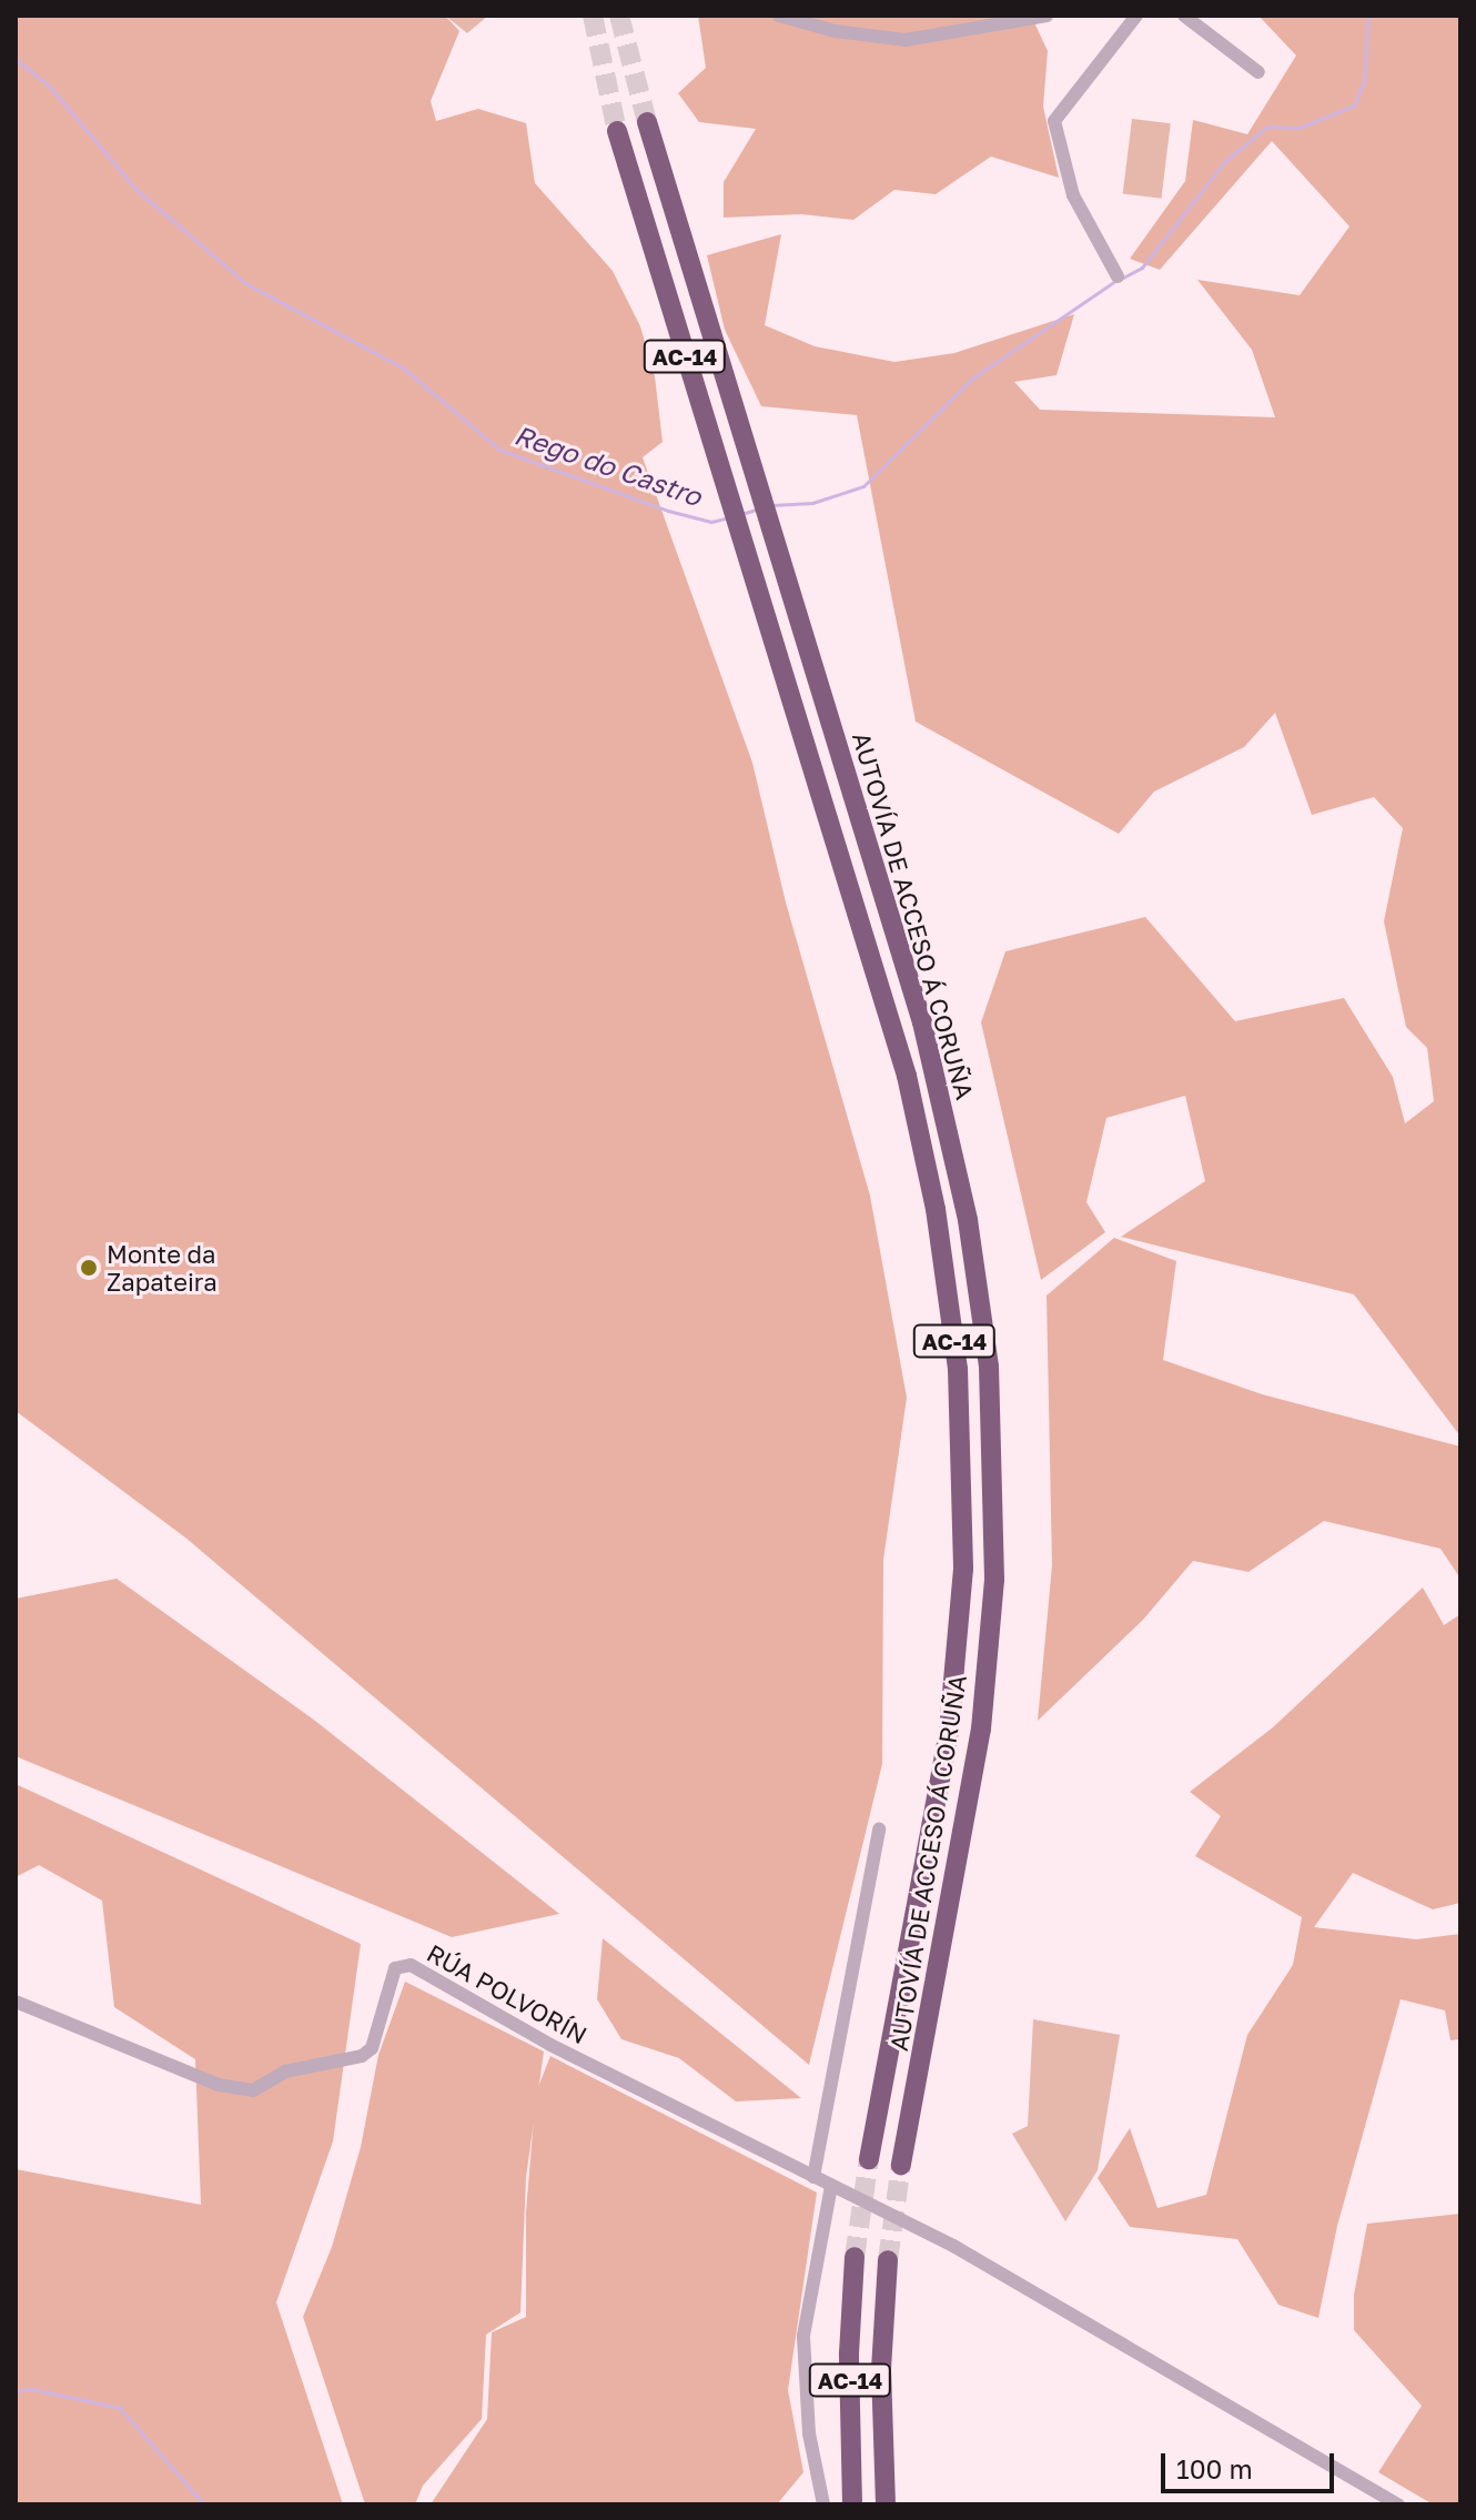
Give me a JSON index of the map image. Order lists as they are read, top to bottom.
{
  "streets": {
    "highway": ["AC-14", "AUTOVÍA DE ACCESO Á CORUÑA"],
    "street": ["RÚA POLVORÍN"]
  },
  "water": ["Rego do Castro"],
  "places": ["Monte da Zapateira"],
  "scale_bar": "100 m"
}
